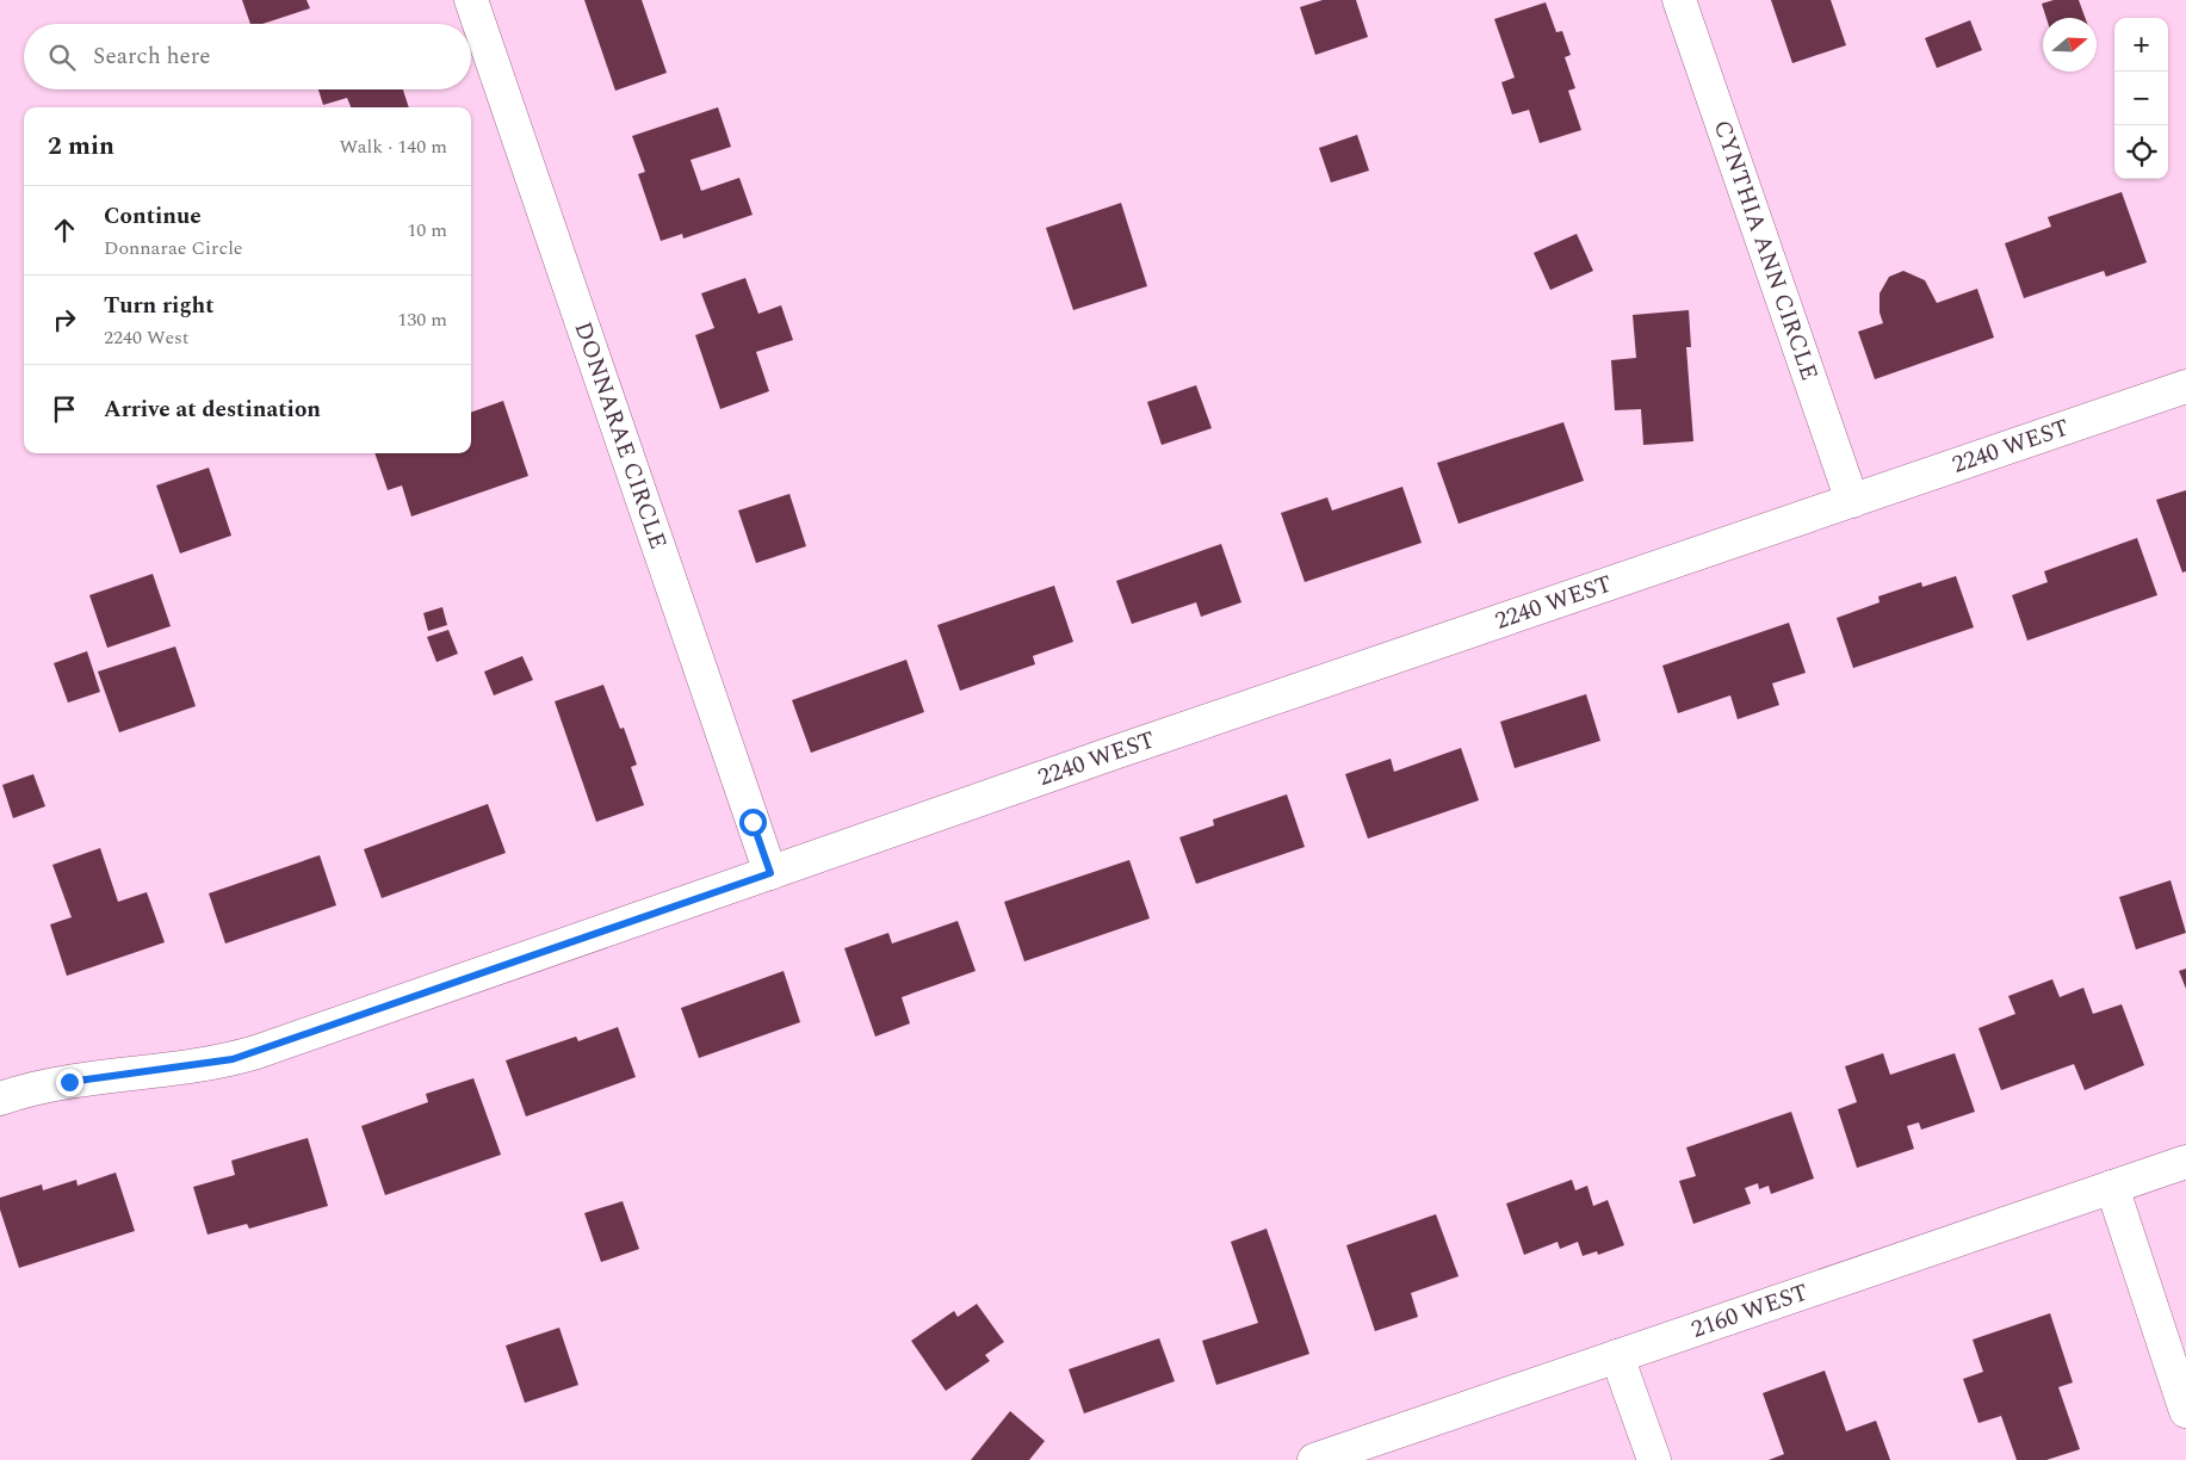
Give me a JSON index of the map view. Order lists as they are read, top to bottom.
{
  "streets": {
    "street": [
      "CYNTHIA ANN CIRCLE",
      "DONNARAE CIRCLE",
      "2240 WEST",
      "2160 WEST"
    ]
  },
  "crossings": [
    ["CYNTHIA ANN CIRCLE", "2240 WEST"],
    ["DONNARAE CIRCLE", "2240 WEST"]
  ],
  "north": "right",
  "page": {
    "map_buttons": ["+", "−"],
    "search": "Search here",
    "heading": ["2 min", "Walk · 140 m"],
    "list": [
      ["Continue", "Donnarae Circle", "10 m"],
      ["Turn right", "2240 West", "130 m"],
      "Arrive at destination"
    ]
  }
}
